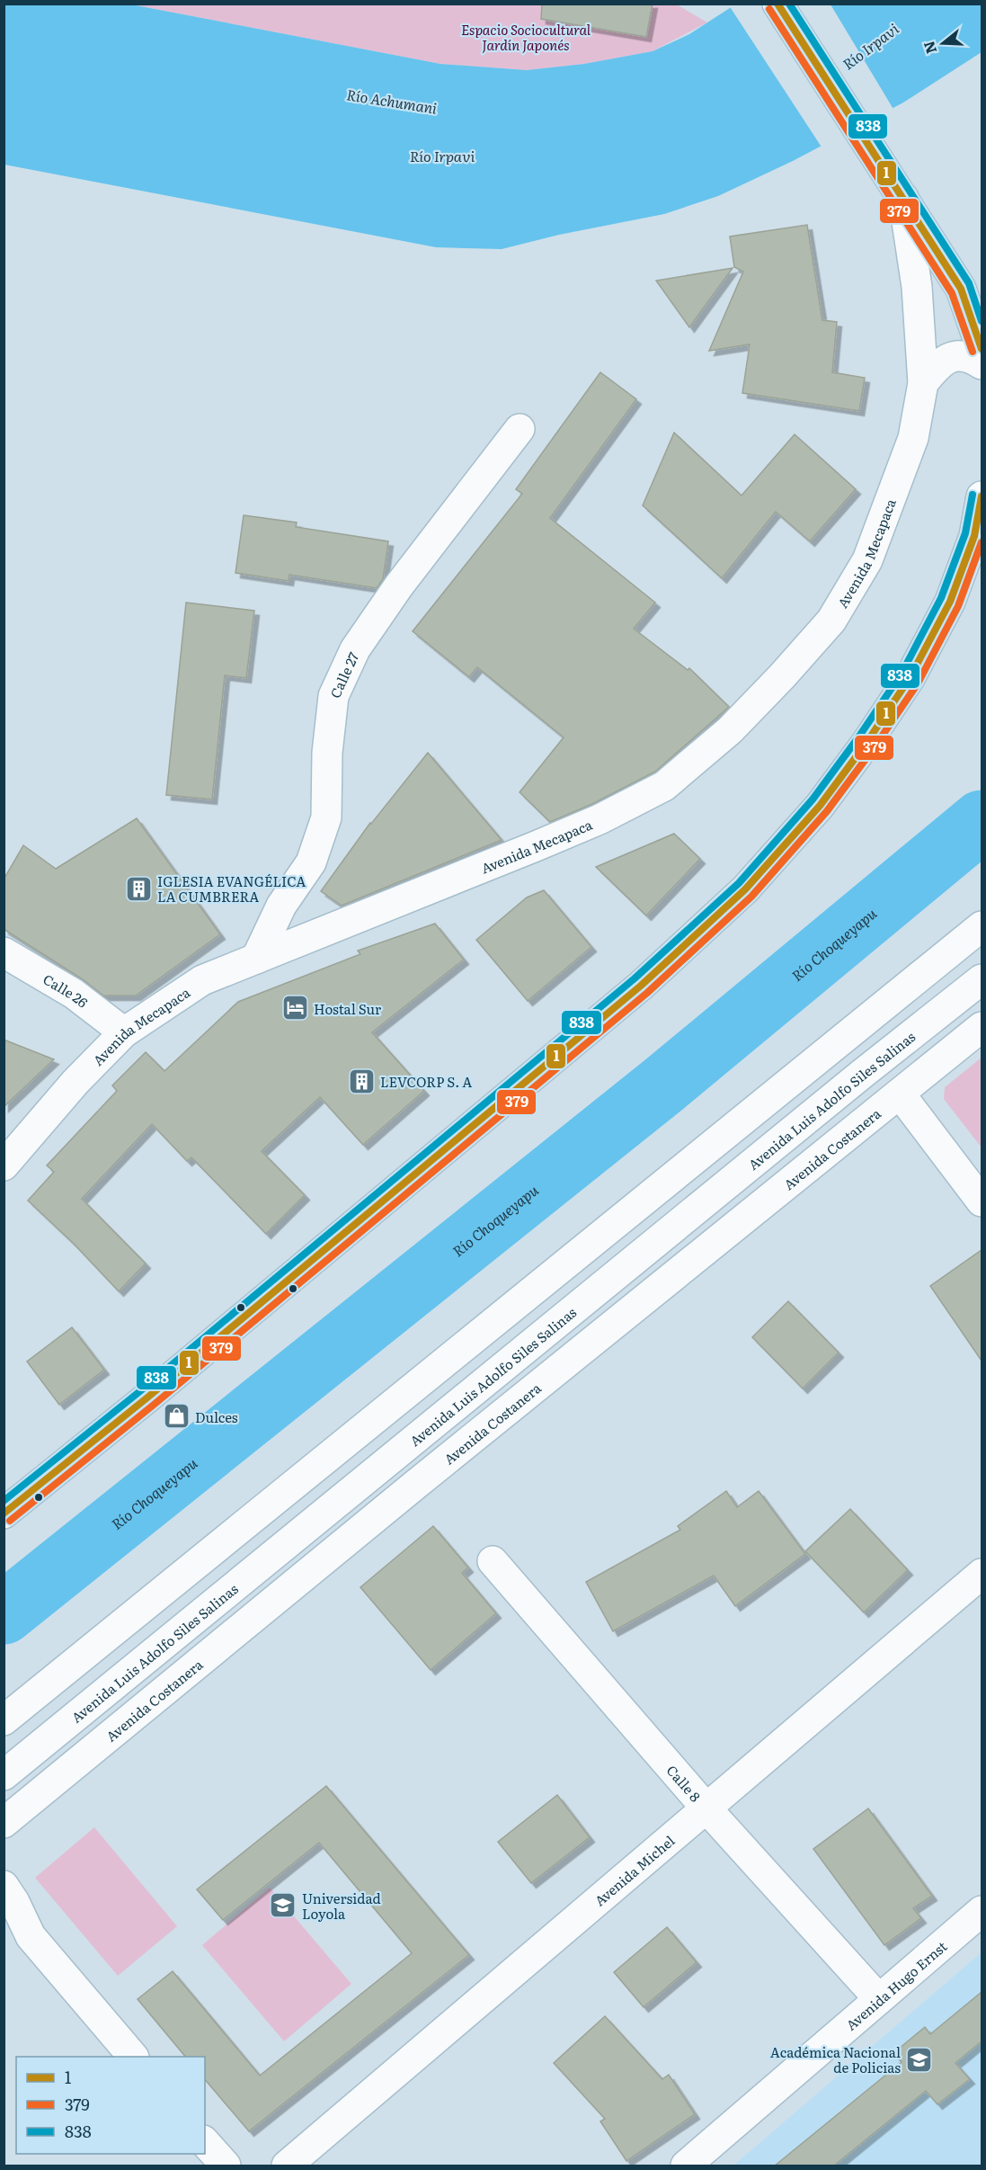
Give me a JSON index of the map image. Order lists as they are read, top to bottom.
{
  "streets": {
    "street": [
      "Avenida Mecapaca",
      "Calle 27",
      "Calle 26",
      "Avenida Luis Adolfo Siles Salinas",
      "Avenida Costanera",
      "Calle 8",
      "Avenida Michel",
      "Avenida Hugo Ernst"
    ]
  },
  "crossings": [
    ["Avenida Mecapaca", "Calle 27"],
    ["Avenida Mecapaca", "Calle 26"],
    ["Calle 8", "Avenida Michel"],
    ["Calle 8", "Avenida Hugo Ernst"]
  ],
  "water": ["Río Irpavi", "Río Achumani", "Río Choqueyapu"],
  "parks": ["Espacio Sociocultural Jardín Japonés"],
  "places": {
    "building": ["IGLESIA EVANGÉLICA LA CUMBRERA", "LEVCORP S. A"],
    "hotel": ["Hostal Sur"],
    "shop": ["Dulces"],
    "school or university": ["Universidad Loyola", "Académica Nacional de Policias"]
  },
  "lines": ["transit line 1", "transit line 838", "transit line 379"],
  "legend": ["1", "379", "838"],
  "north": "left"
}
